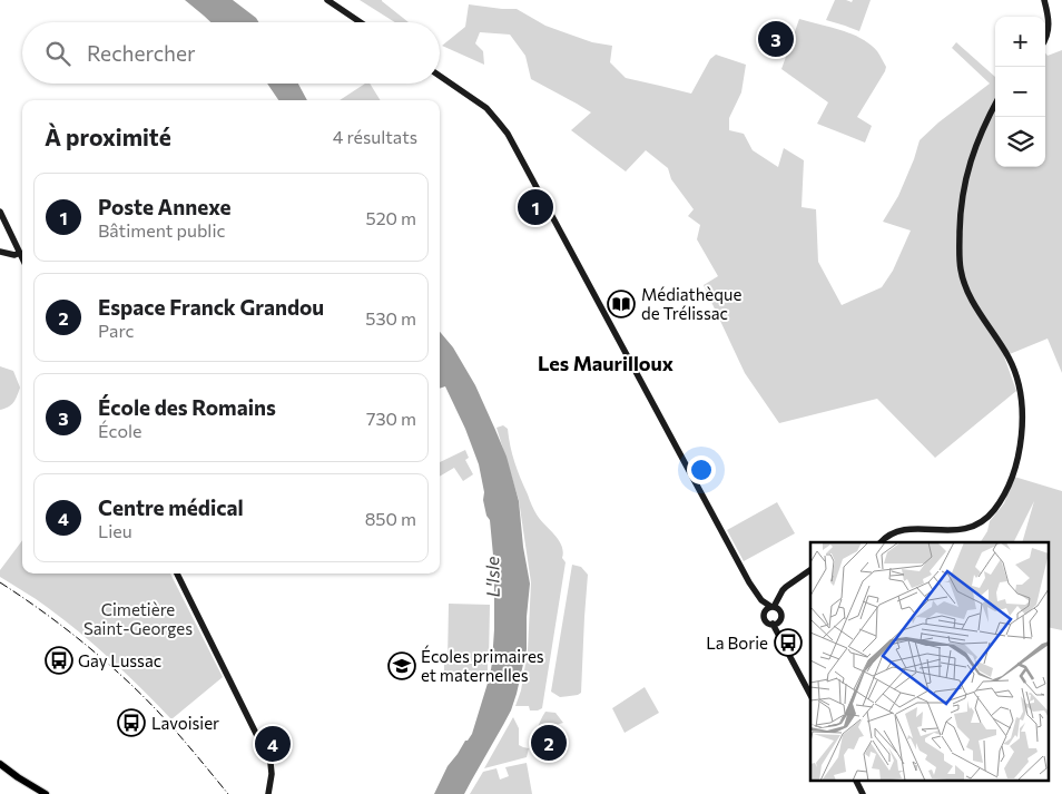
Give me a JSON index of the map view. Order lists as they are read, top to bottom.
{
  "districts": ["Les Maurilloux"],
  "water": ["L'Isle"],
  "parks": ["Cimetière Saint-Georges"],
  "places": {
    "library": ["Médiathèque de Trélissac"],
    "bus stop": ["La Borie", "Gay Lussac", "Lavoisier"],
    "school or university": ["Écoles primaires et maternelles"]
  },
  "page": {
    "map_buttons": ["+", "−"],
    "pins": [
      "3",
      "1",
      "2",
      "4"
    ],
    "search": "Rechercher",
    "heading": ["À proximité", "4 résultats"],
    "list": [
      {
        "mark": "1",
        "name": "Poste Annexe",
        "note": "Bâtiment public",
        "value": "520 m"
      },
      {
        "mark": "2",
        "name": "Espace Franck Grandou",
        "note": "Parc",
        "value": "530 m"
      },
      {
        "mark": "3",
        "name": "École des Romains",
        "note": "École",
        "value": "730 m"
      },
      {
        "mark": "4",
        "name": "Centre médical",
        "note": "Lieu",
        "value": "850 m"
      }
    ]
  }
}
